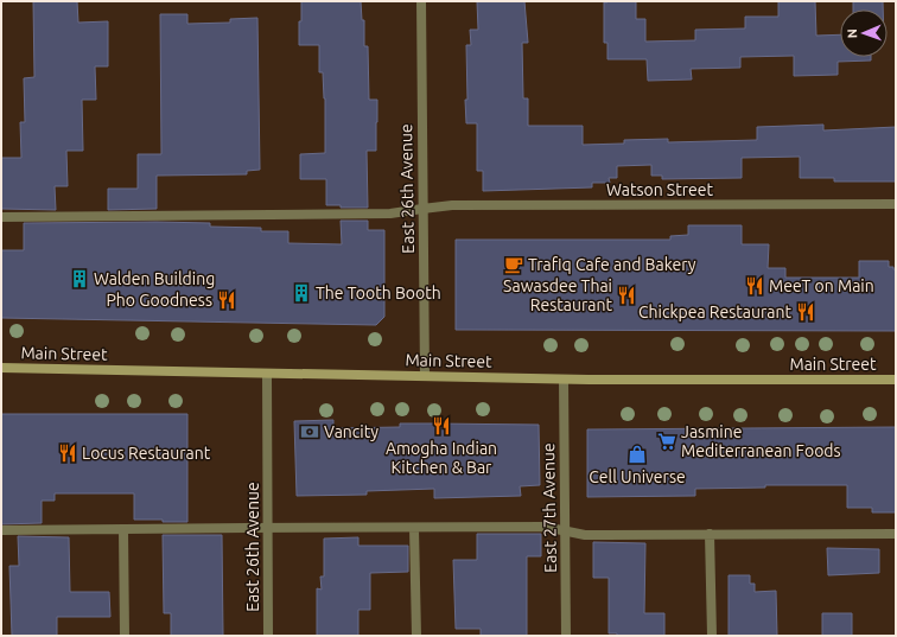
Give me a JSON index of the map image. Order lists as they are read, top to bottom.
{
  "streets": {
    "main road": ["Main Street"],
    "street": ["East 26th Avenue", "Watson Street", "East 27th Avenue"]
  },
  "crossings": [
    ["East 26th Avenue", "Watson Street"],
    ["East 26th Avenue", "Main Street"],
    ["Main Street", "East 27th Avenue"]
  ],
  "places": {
    "cafe": ["Trafiq Cafe and Bakery"],
    "building": ["Walden Building", "The Tooth Booth"],
    "restaurant": [
      "MeeT on Main",
      "Sawasdee Thai Restaurant",
      "Pho Goodness",
      "Chickpea Restaurant",
      "Amogha Indian Kitchen & Bar",
      "Locus Restaurant"
    ],
    "bank": ["Vancity"],
    "supermarket": ["Jasmine Mediterranean Foods"],
    "shop": ["Cell Universe"]
  },
  "north": "left"
}
